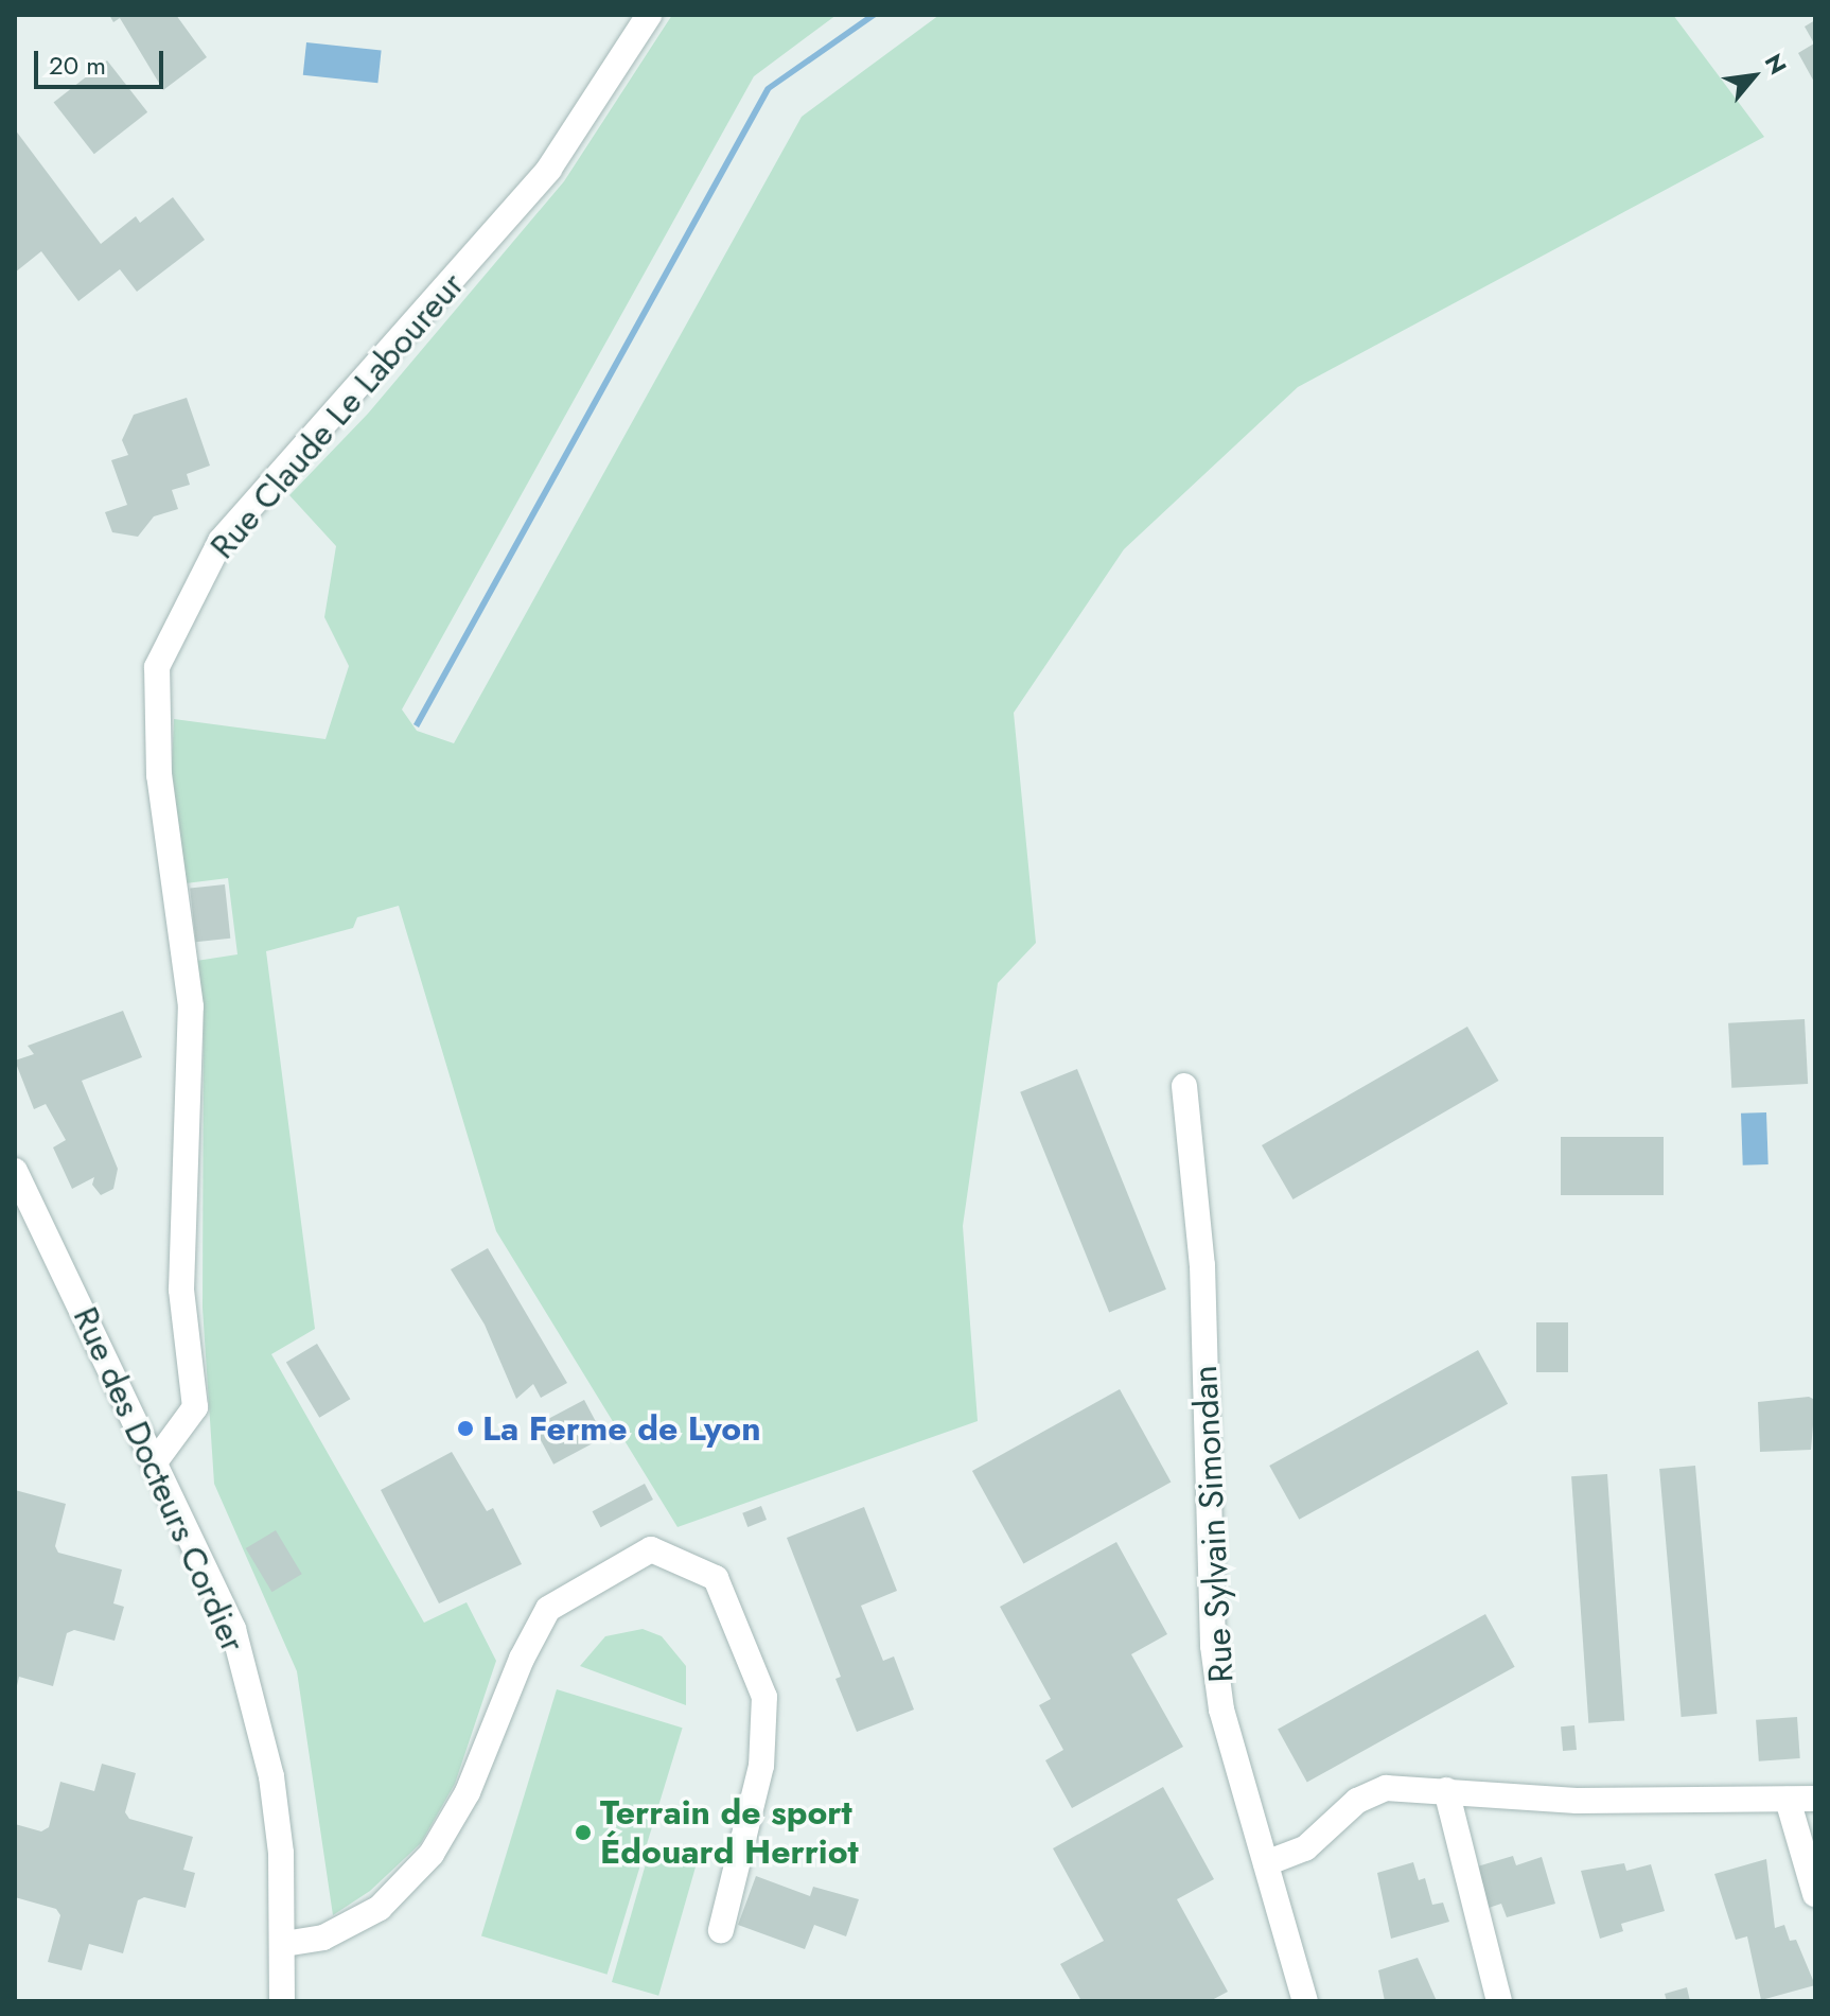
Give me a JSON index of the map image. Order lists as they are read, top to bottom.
{
  "streets": {
    "street": ["Rue Claude Le Laboureur", "Rue des Docteurs Cordier", "Rue Sylvain Simondan"]
  },
  "crossings": [
    ["Rue Claude Le Laboureur", "Rue des Docteurs Cordier"]
  ],
  "places": ["La Ferme de Lyon", "Terrain de sport Édouard Herriot"],
  "scale_bar": "20 m",
  "north": "top right"
}
